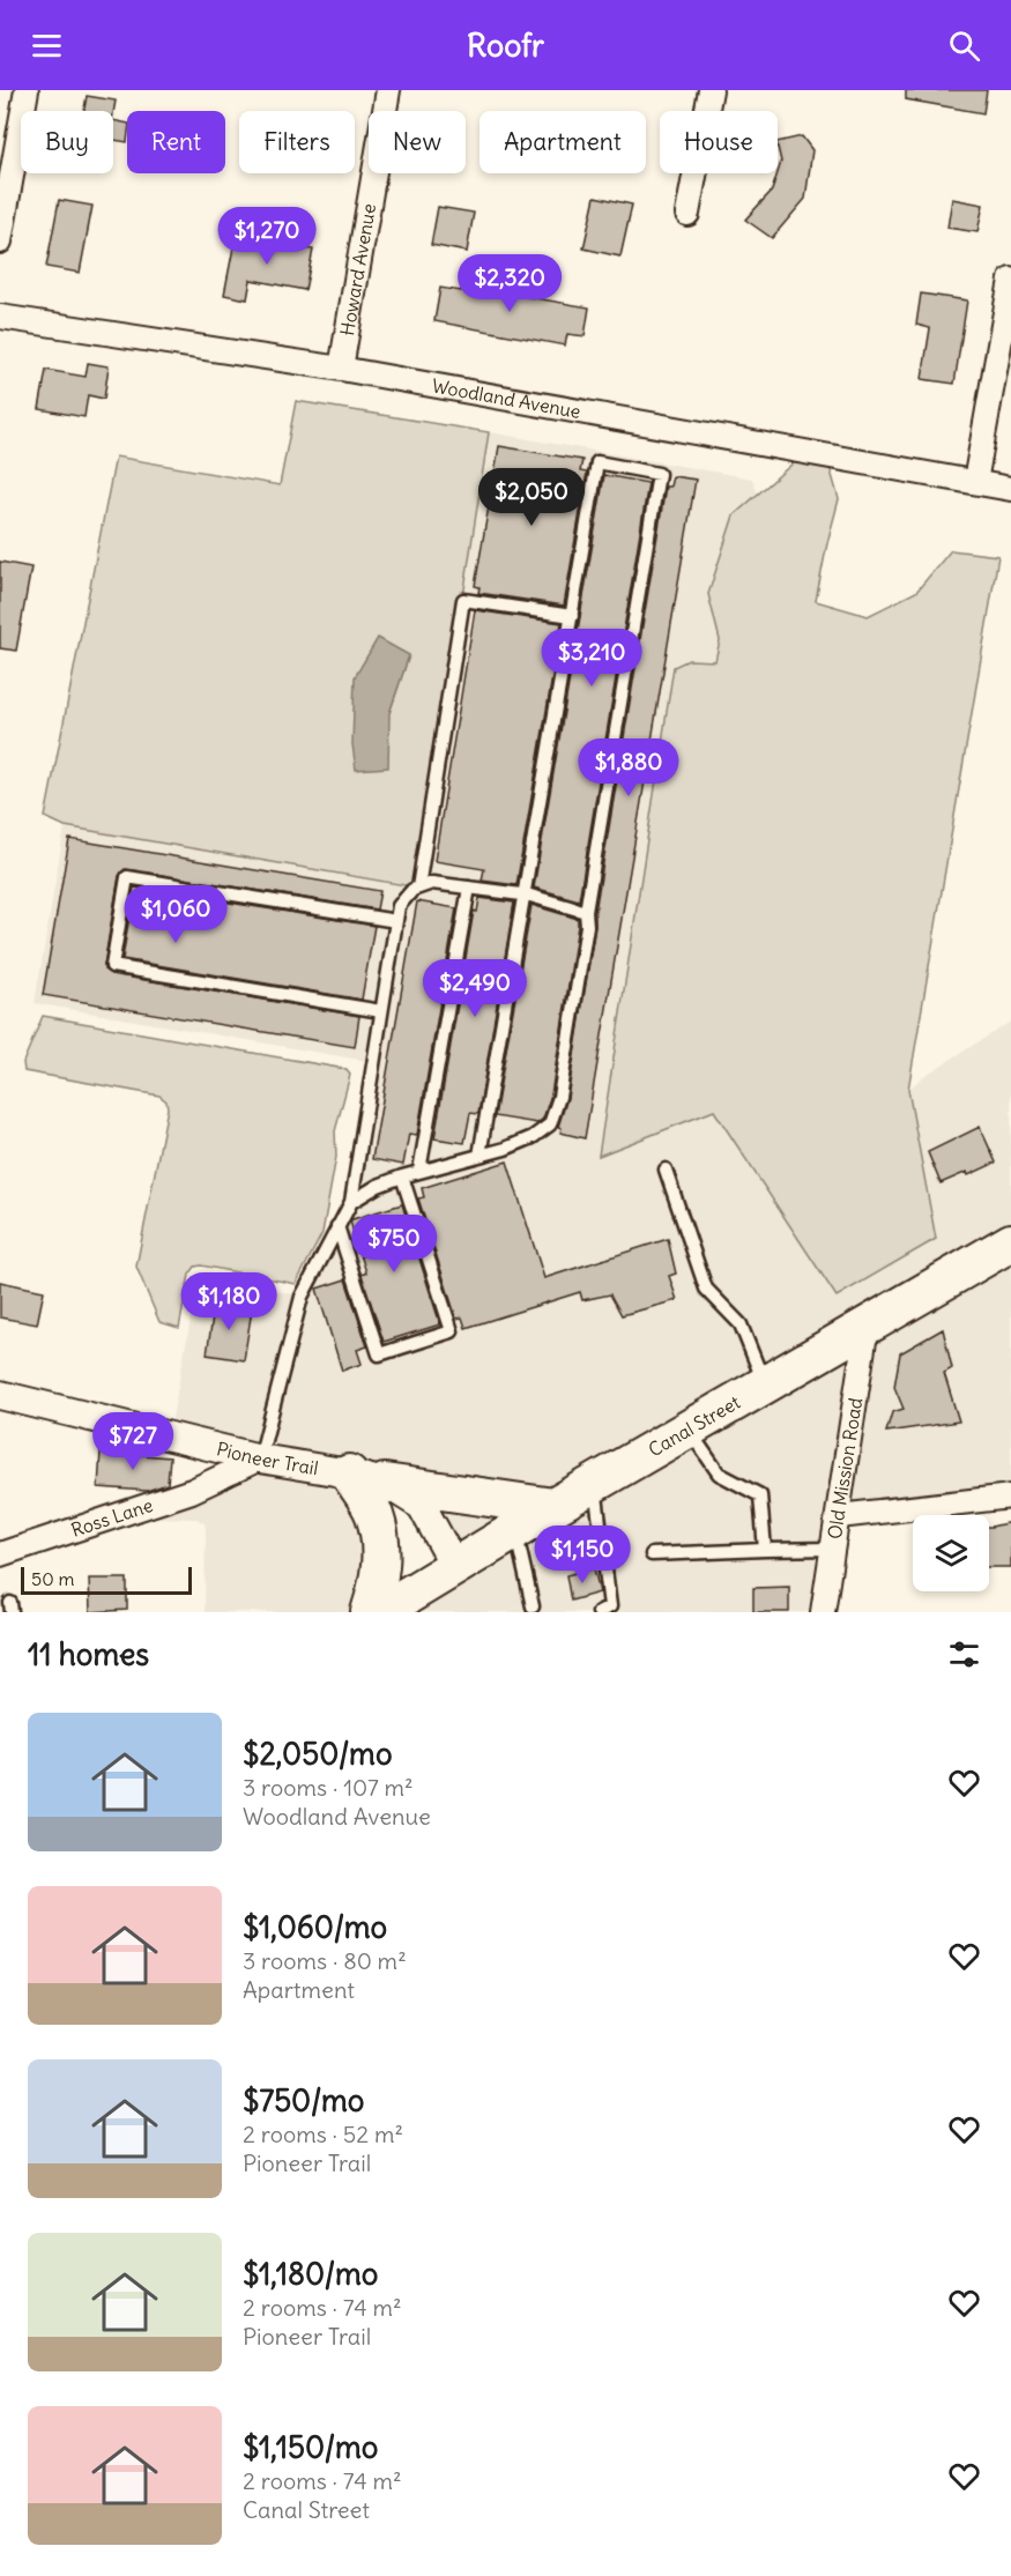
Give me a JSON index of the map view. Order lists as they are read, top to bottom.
{
  "streets": {
    "main road": ["Canal Street"],
    "street": [
      "Howard Avenue",
      "Woodland Avenue",
      "Pioneer Trail",
      "Old Mission Road",
      "Ross Lane"
    ]
  },
  "crossings": [
    ["Howard Avenue", "Woodland Avenue"],
    ["Canal Street", "Pioneer Trail"],
    ["Canal Street", "Old Mission Road"],
    ["Pioneer Trail", "Ross Lane"]
  ],
  "scale_bar": "50 m",
  "page": {
    "header": "Roofr",
    "chip": [
      "Buy",
      "Rent",
      "Filters",
      "New",
      "Apartment",
      "House"
    ],
    "price": [
      "$1,270",
      "$2,320",
      "$2,050",
      "$3,210",
      "$1,880",
      "$1,060",
      "$2,490",
      "$750",
      "$1,180",
      "$727",
      "$1,150"
    ],
    "scale": "50 m",
    "heading": "11 homes",
    "list": [
      {
        "name": "$2,050/mo",
        "note": "3 rooms · 107 m² · Woodland Avenue"
      },
      {
        "name": "$1,060/mo",
        "note": "3 rooms · 80 m² · Apartment"
      },
      {
        "name": "$750/mo",
        "note": "2 rooms · 52 m² · Pioneer Trail"
      },
      {
        "name": "$1,180/mo",
        "note": "2 rooms · 74 m² · Pioneer Trail"
      },
      {
        "name": "$1,150/mo",
        "note": "2 rooms · 74 m² · Canal Street"
      }
    ]
  }
}
